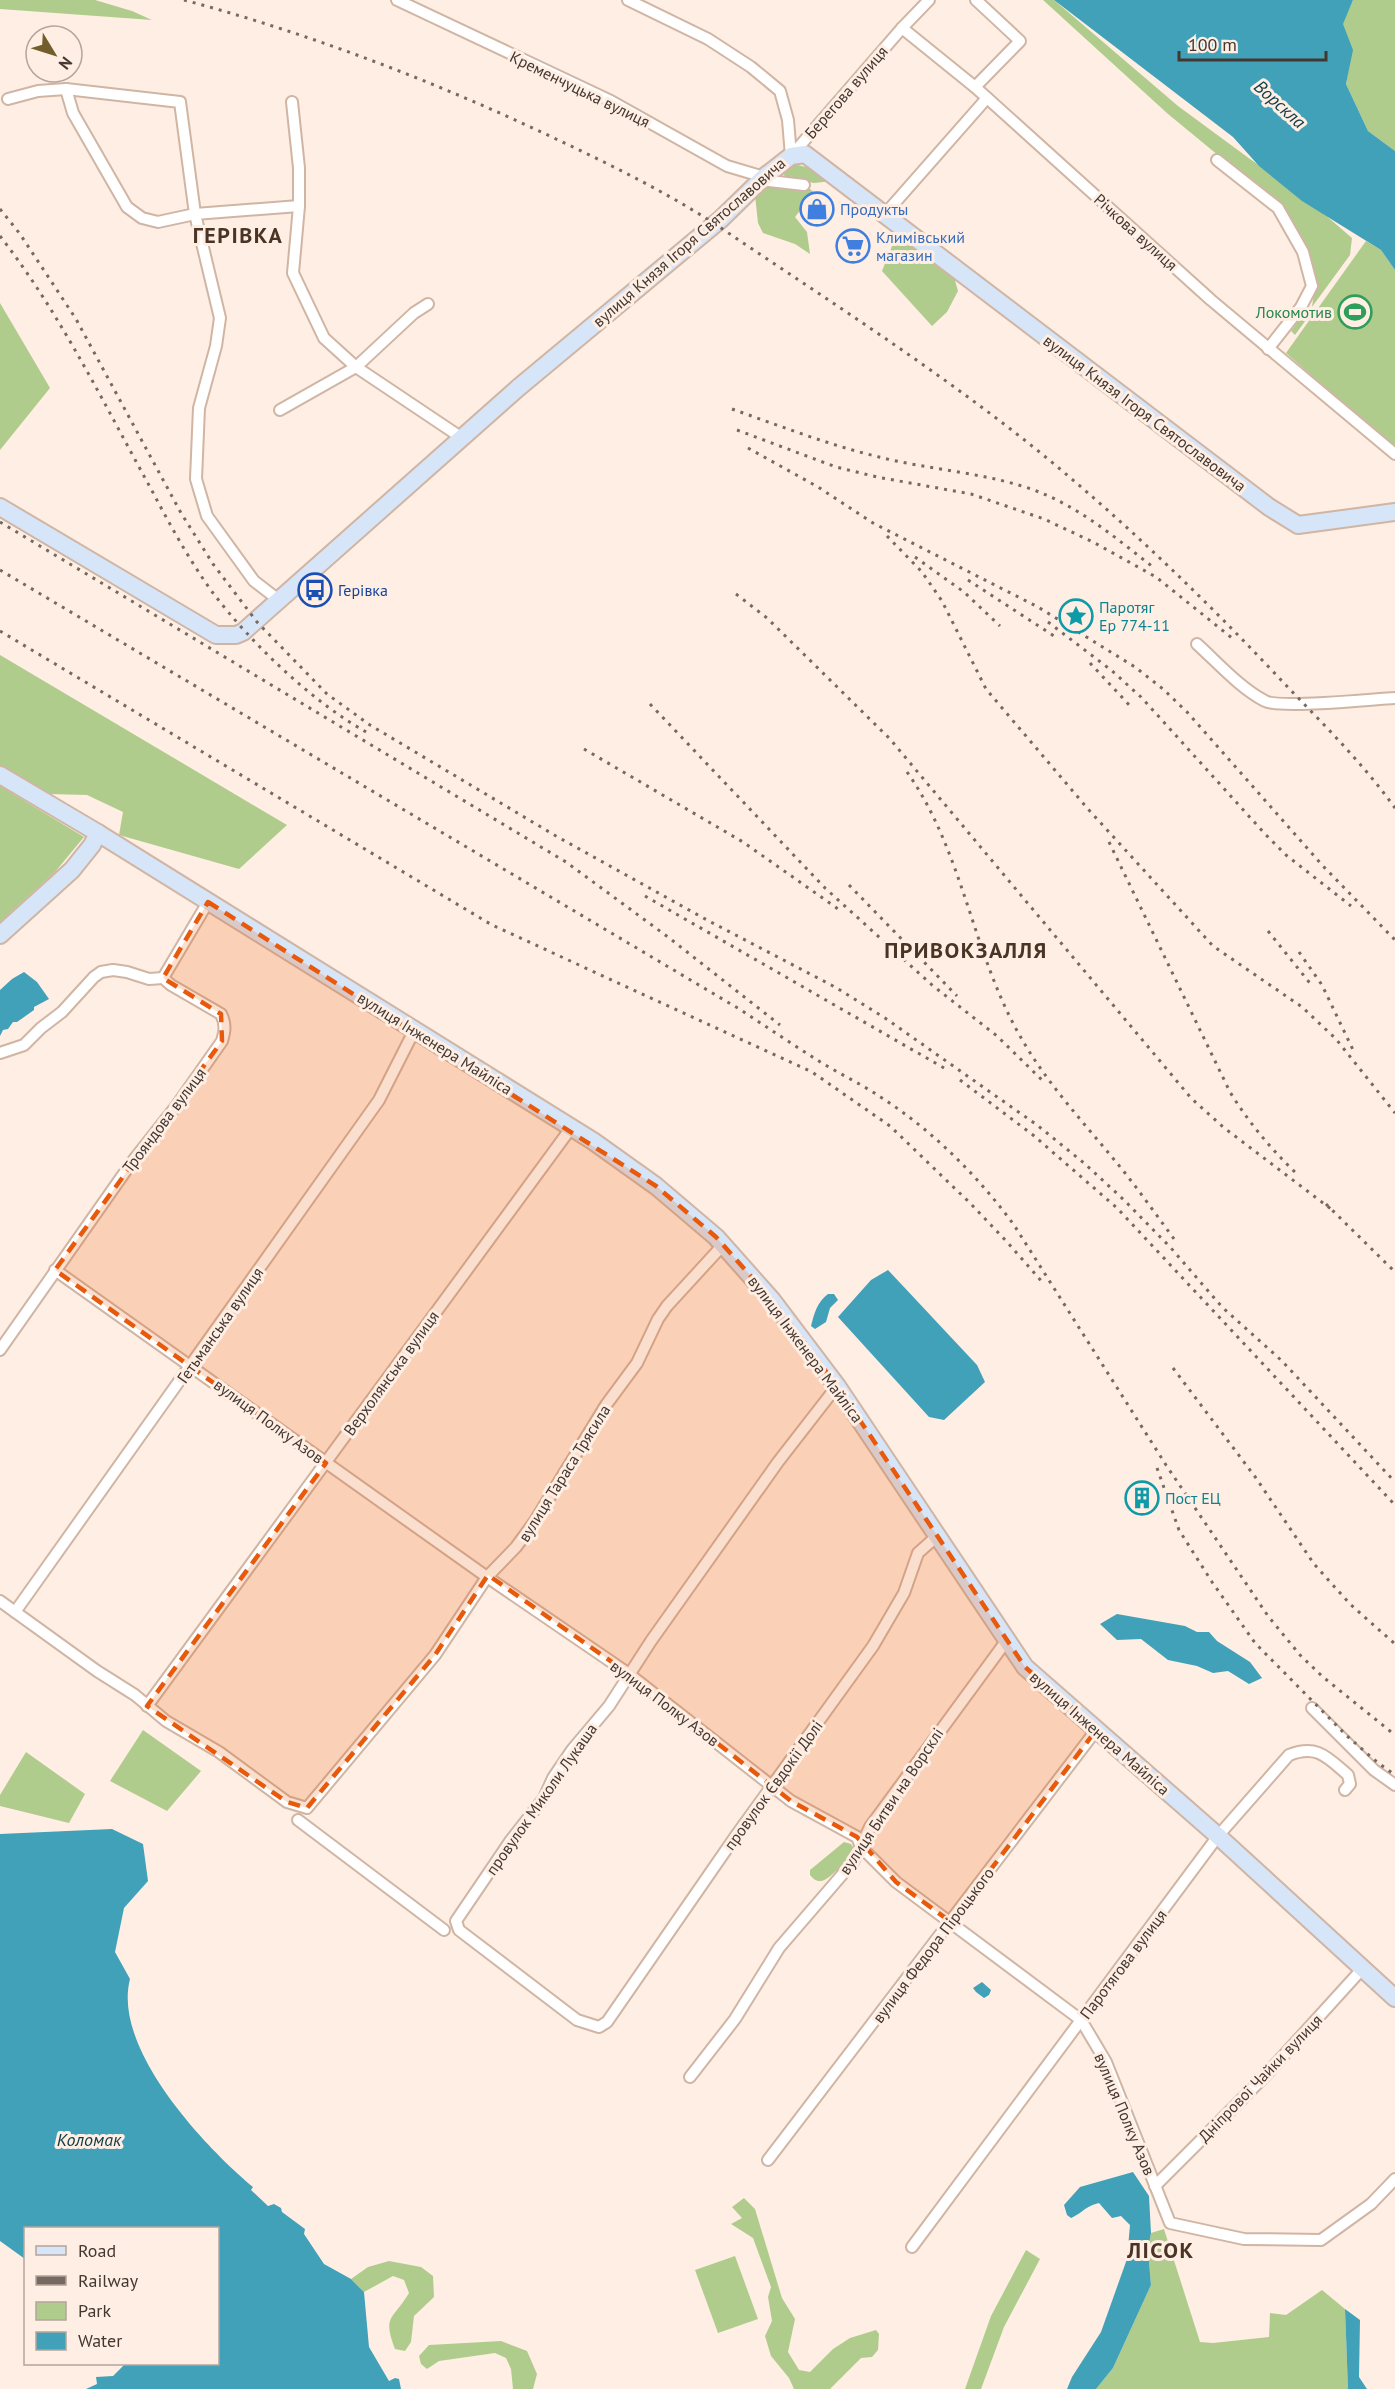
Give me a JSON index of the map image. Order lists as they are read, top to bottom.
{
  "streets": {
    "street": [
      "Кременчуцька вулиця",
      "Берегова вулиця",
      "Річкова вулиця",
      "вулиця Князя Ігоря Святославовича",
      "вулиця Інженера Майліса",
      "Трояндова вулиця",
      "Гетьманська вулиця",
      "Верхолянська вулиця",
      "вулиця Полку Азов",
      "вулиця Тараса Трясила",
      "провулок Євдокії Долі",
      "провулок Миколи Лукаша",
      "вулиця Битви на Ворсклі",
      "вулиця Федора Піроцького",
      "Паротягова вулиця",
      "Дніпрової Чайки вулиця"
    ]
  },
  "crossings": [
    ["Кременчуцька вулиця", "вулиця Князя Ігоря Святославовича"],
    ["Берегова вулиця", "вулиця Князя Ігоря Святославовича"],
    ["вулиця Інженера Майліса", "Гетьманська вулиця"],
    ["вулиця Інженера Майліса", "Верхолянська вулиця"],
    ["вулиця Інженера Майліса", "вулиця Тараса Трясила"],
    ["вулиця Інженера Майліса", "провулок Євдокії Долі"],
    ["вулиця Інженера Майліса", "провулок Миколи Лукаша"],
    ["вулиця Інженера Майліса", "вулиця Битви на Ворсклі"],
    ["вулиця Інженера Майліса", "вулиця Федора Піроцького"],
    ["вулиця Інженера Майліса", "Паротягова вулиця"],
    ["вулиця Інженера Майліса", "Дніпрової Чайки вулиця"],
    ["Трояндова вулиця", "вулиця Полку Азов"],
    ["Гетьманська вулиця", "вулиця Полку Азов"],
    ["Верхолянська вулиця", "вулиця Полку Азов"],
    ["Верхолянська вулиця", "вулиця Тараса Трясила"],
    ["вулиця Полку Азов", "вулиця Тараса Трясила"],
    ["вулиця Полку Азов", "провулок Євдокії Долі"],
    ["вулиця Полку Азов", "провулок Миколи Лукаша"],
    ["вулиця Полку Азов", "вулиця Битви на Ворсклі"],
    ["вулиця Полку Азов", "вулиця Федора Піроцького"],
    ["вулиця Полку Азов", "Паротягова вулиця"],
    ["вулиця Полку Азов", "Дніпрової Чайки вулиця"],
    ["провулок Євдокії Долі", "провулок Миколи Лукаша"]
  ],
  "districts": ["ГЕРІВКА", "ПРИВОКЗАЛЛЯ", "ЛІСОК"],
  "water": ["Ворскла", "Коломак"],
  "places": {
    "shop": ["Продукты"],
    "supermarket": ["Климівський магазин"],
    "sports": ["Локомотив"],
    "bus stop": ["Герівка"],
    "place": ["Паротяг Ер 774-11"],
    "building": ["Пост ЕЦ"]
  },
  "legend": [
    "Road",
    "Railway",
    "Park",
    "Water"
  ],
  "scale_bar": "100 m",
  "north": "bottom right"
}
